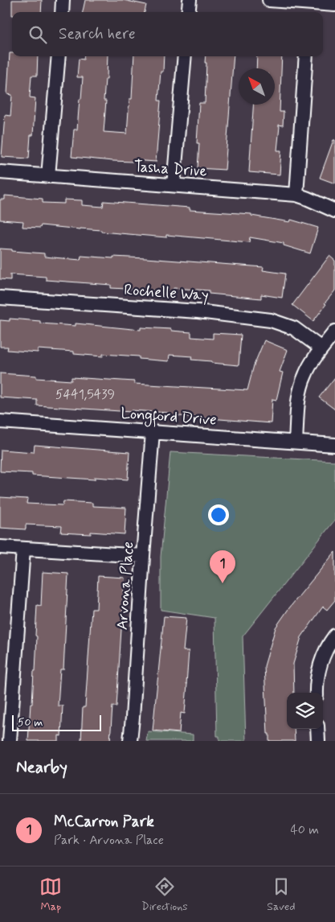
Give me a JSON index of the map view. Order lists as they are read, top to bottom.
{
  "streets": {
    "street": [
      "Tasha Drive",
      "Rochelle Way",
      "Longford Drive",
      "Arvona Place"
    ]
  },
  "crossings": [
    ["Longford Drive", "Arvona Place"]
  ],
  "house_numbers": ["5441,5439"],
  "scale_bar": "50 m",
  "north": "top left",
  "page": {
    "search": "Search here",
    "pins": "1",
    "scale": "50 m",
    "heading": "Nearby",
    "list": [
      {
        "mark": "1",
        "name": "McCarron Park",
        "note": "Park · Arvona Place",
        "value": "40 m"
      }
    ],
    "nav": ["Map", "Directions", "Saved"]
  }
}
